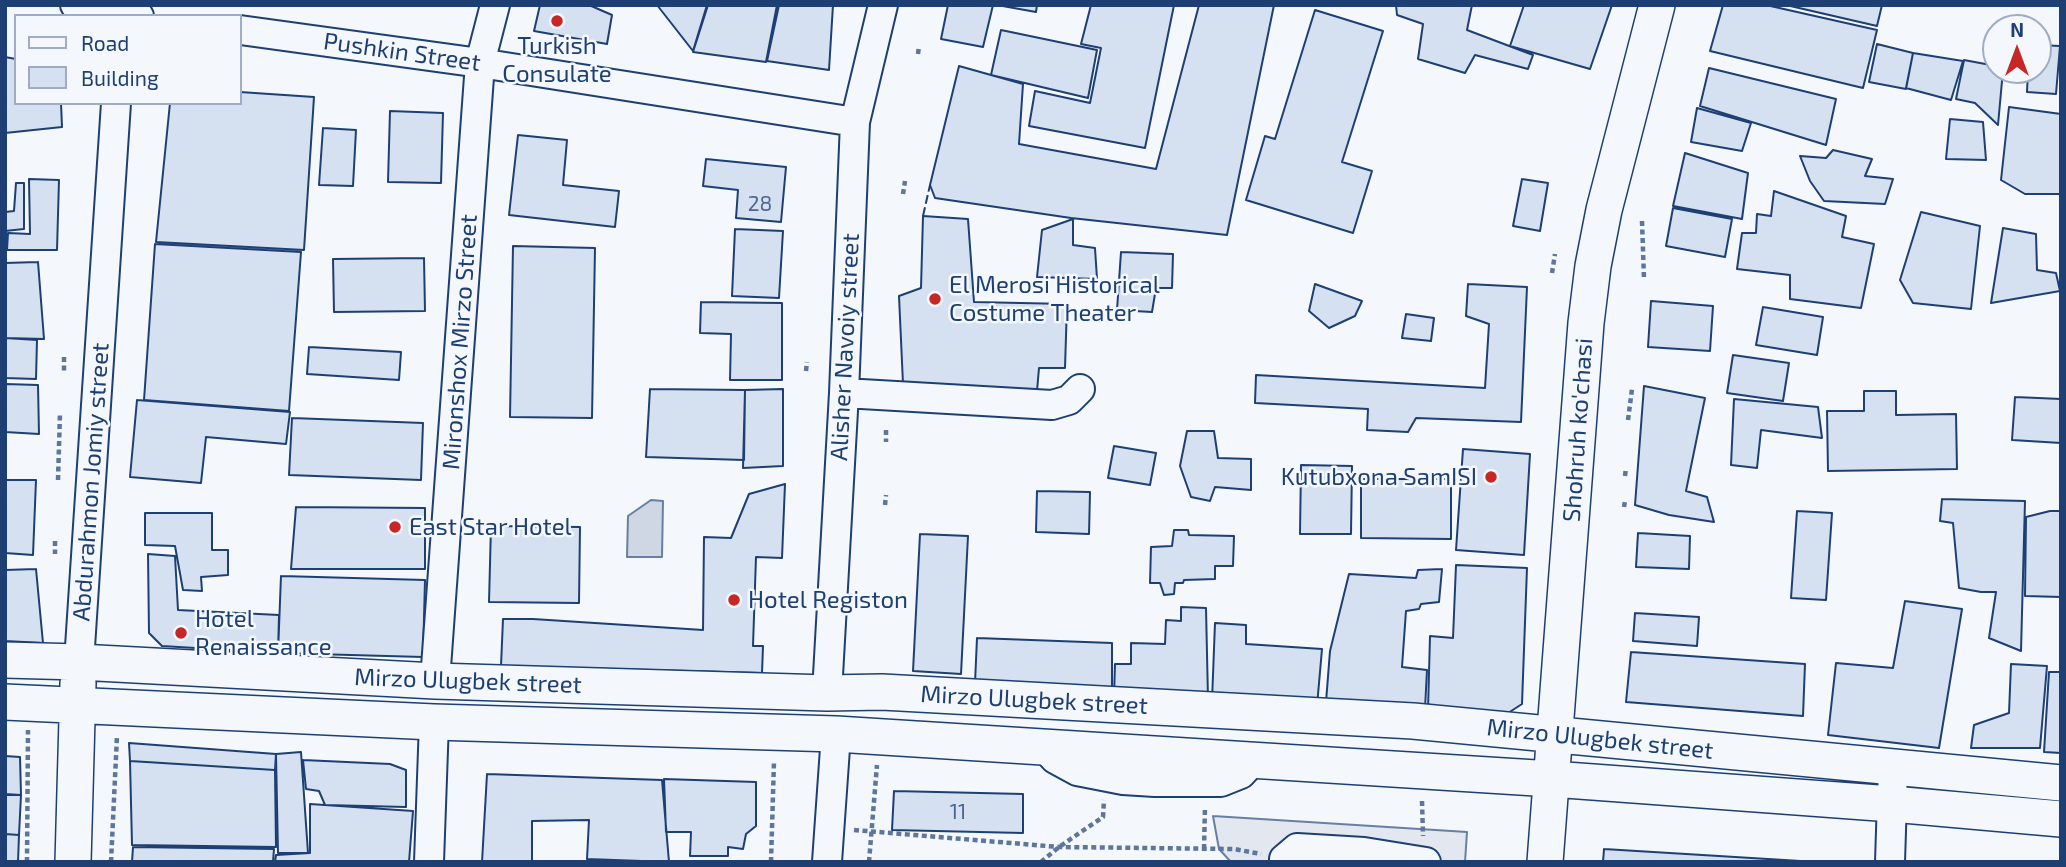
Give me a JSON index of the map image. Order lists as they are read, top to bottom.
{
  "streets": {
    "main road": ["Shohruh ko'chasi", "Abdurahmon Jomiy street", "Mirzo Ulugbek street"],
    "street": ["Pushkin Street", "Mironshox Mirzo Street", "Alisher Navoiy street"]
  },
  "crossings": [
    ["Pushkin Street", "Mironshox Mirzo Street"],
    ["Pushkin Street", "Alisher Navoiy street"],
    ["Mironshox Mirzo Street", "Mirzo Ulugbek street"],
    ["Alisher Navoiy street", "Mirzo Ulugbek street"],
    ["Shohruh ko'chasi", "Mirzo Ulugbek street"],
    ["Abdurahmon Jomiy street", "Mirzo Ulugbek street"]
  ],
  "places": [
    "Turkish Consulate",
    "El Merosi Historical Costume Theater",
    "Kutubxona SamISI",
    "East Star Hotel",
    "Hotel Registon",
    "Hotel Renaissance"
  ],
  "house_numbers": ["28", "11"],
  "legend": ["Road", "Building"],
  "north": "top"
}
